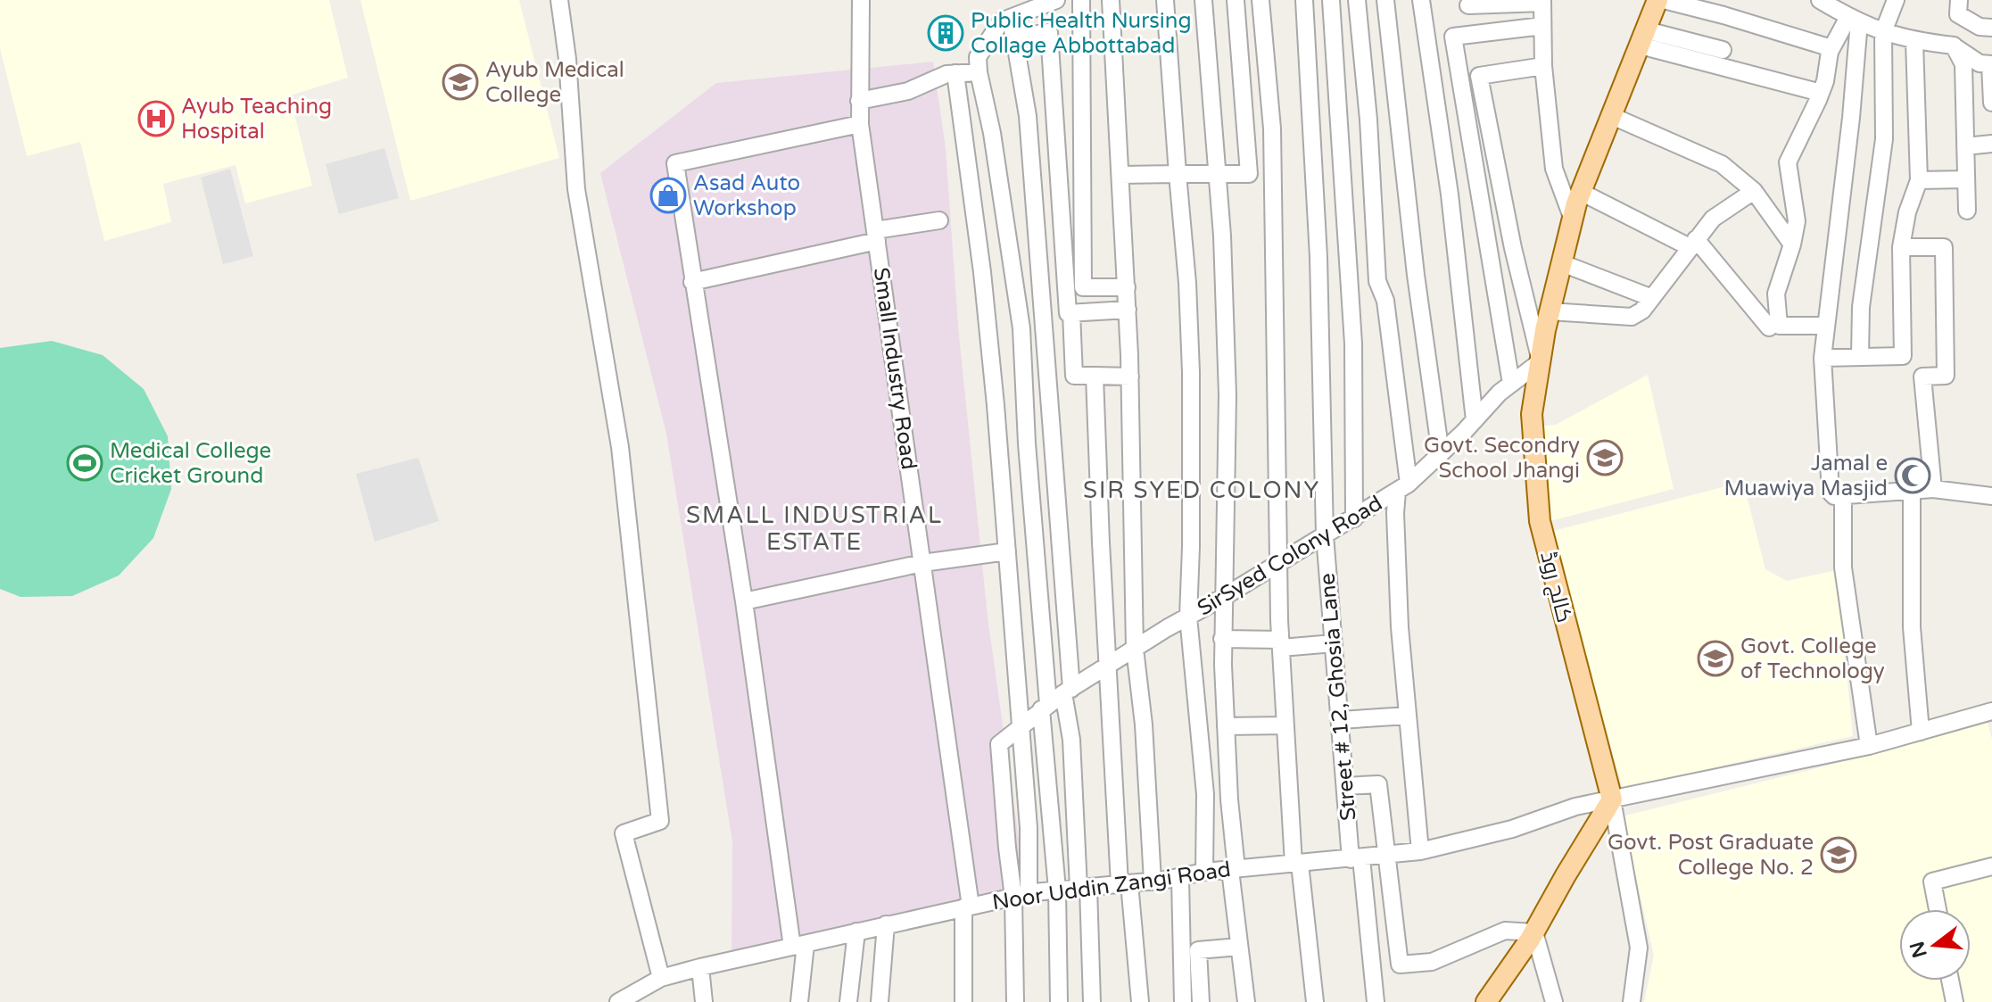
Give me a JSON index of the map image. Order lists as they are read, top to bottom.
{
  "streets": {
    "main road": ["کالج روڈ"],
    "street": [
      "Small Industry Road",
      "SirSyed Colony Road",
      "Street # 12, Ghosia Lane",
      "Noor Uddin Zangi Road"
    ]
  },
  "crossings": [
    ["Small Industry Road", "Noor Uddin Zangi Road"],
    ["SirSyed Colony Road", "کالج روڈ"],
    ["SirSyed Colony Road", "Street # 12, Ghosia Lane"],
    ["SirSyed Colony Road", "Noor Uddin Zangi Road"],
    ["کالج روڈ", "Noor Uddin Zangi Road"],
    ["Street # 12, Ghosia Lane", "Noor Uddin Zangi Road"]
  ],
  "districts": ["SIR SYED COLONY", "SMALL INDUSTRIAL ESTATE"],
  "places": {
    "building": ["Public Health Nursing Collage Abbottabad"],
    "school or university": [
      "Ayub Medical College",
      "Govt. Secondry School Jhangi",
      "Govt. College of Technology",
      "Govt. Post Graduate College No. 2"
    ],
    "hospital": ["Ayub Teaching Hospital"],
    "shop": ["Asad Auto Workshop"],
    "sports": ["Medical College Cricket Ground"],
    "mosque": ["Jamal e Muawiya Masjid"]
  },
  "north": "left"
}
